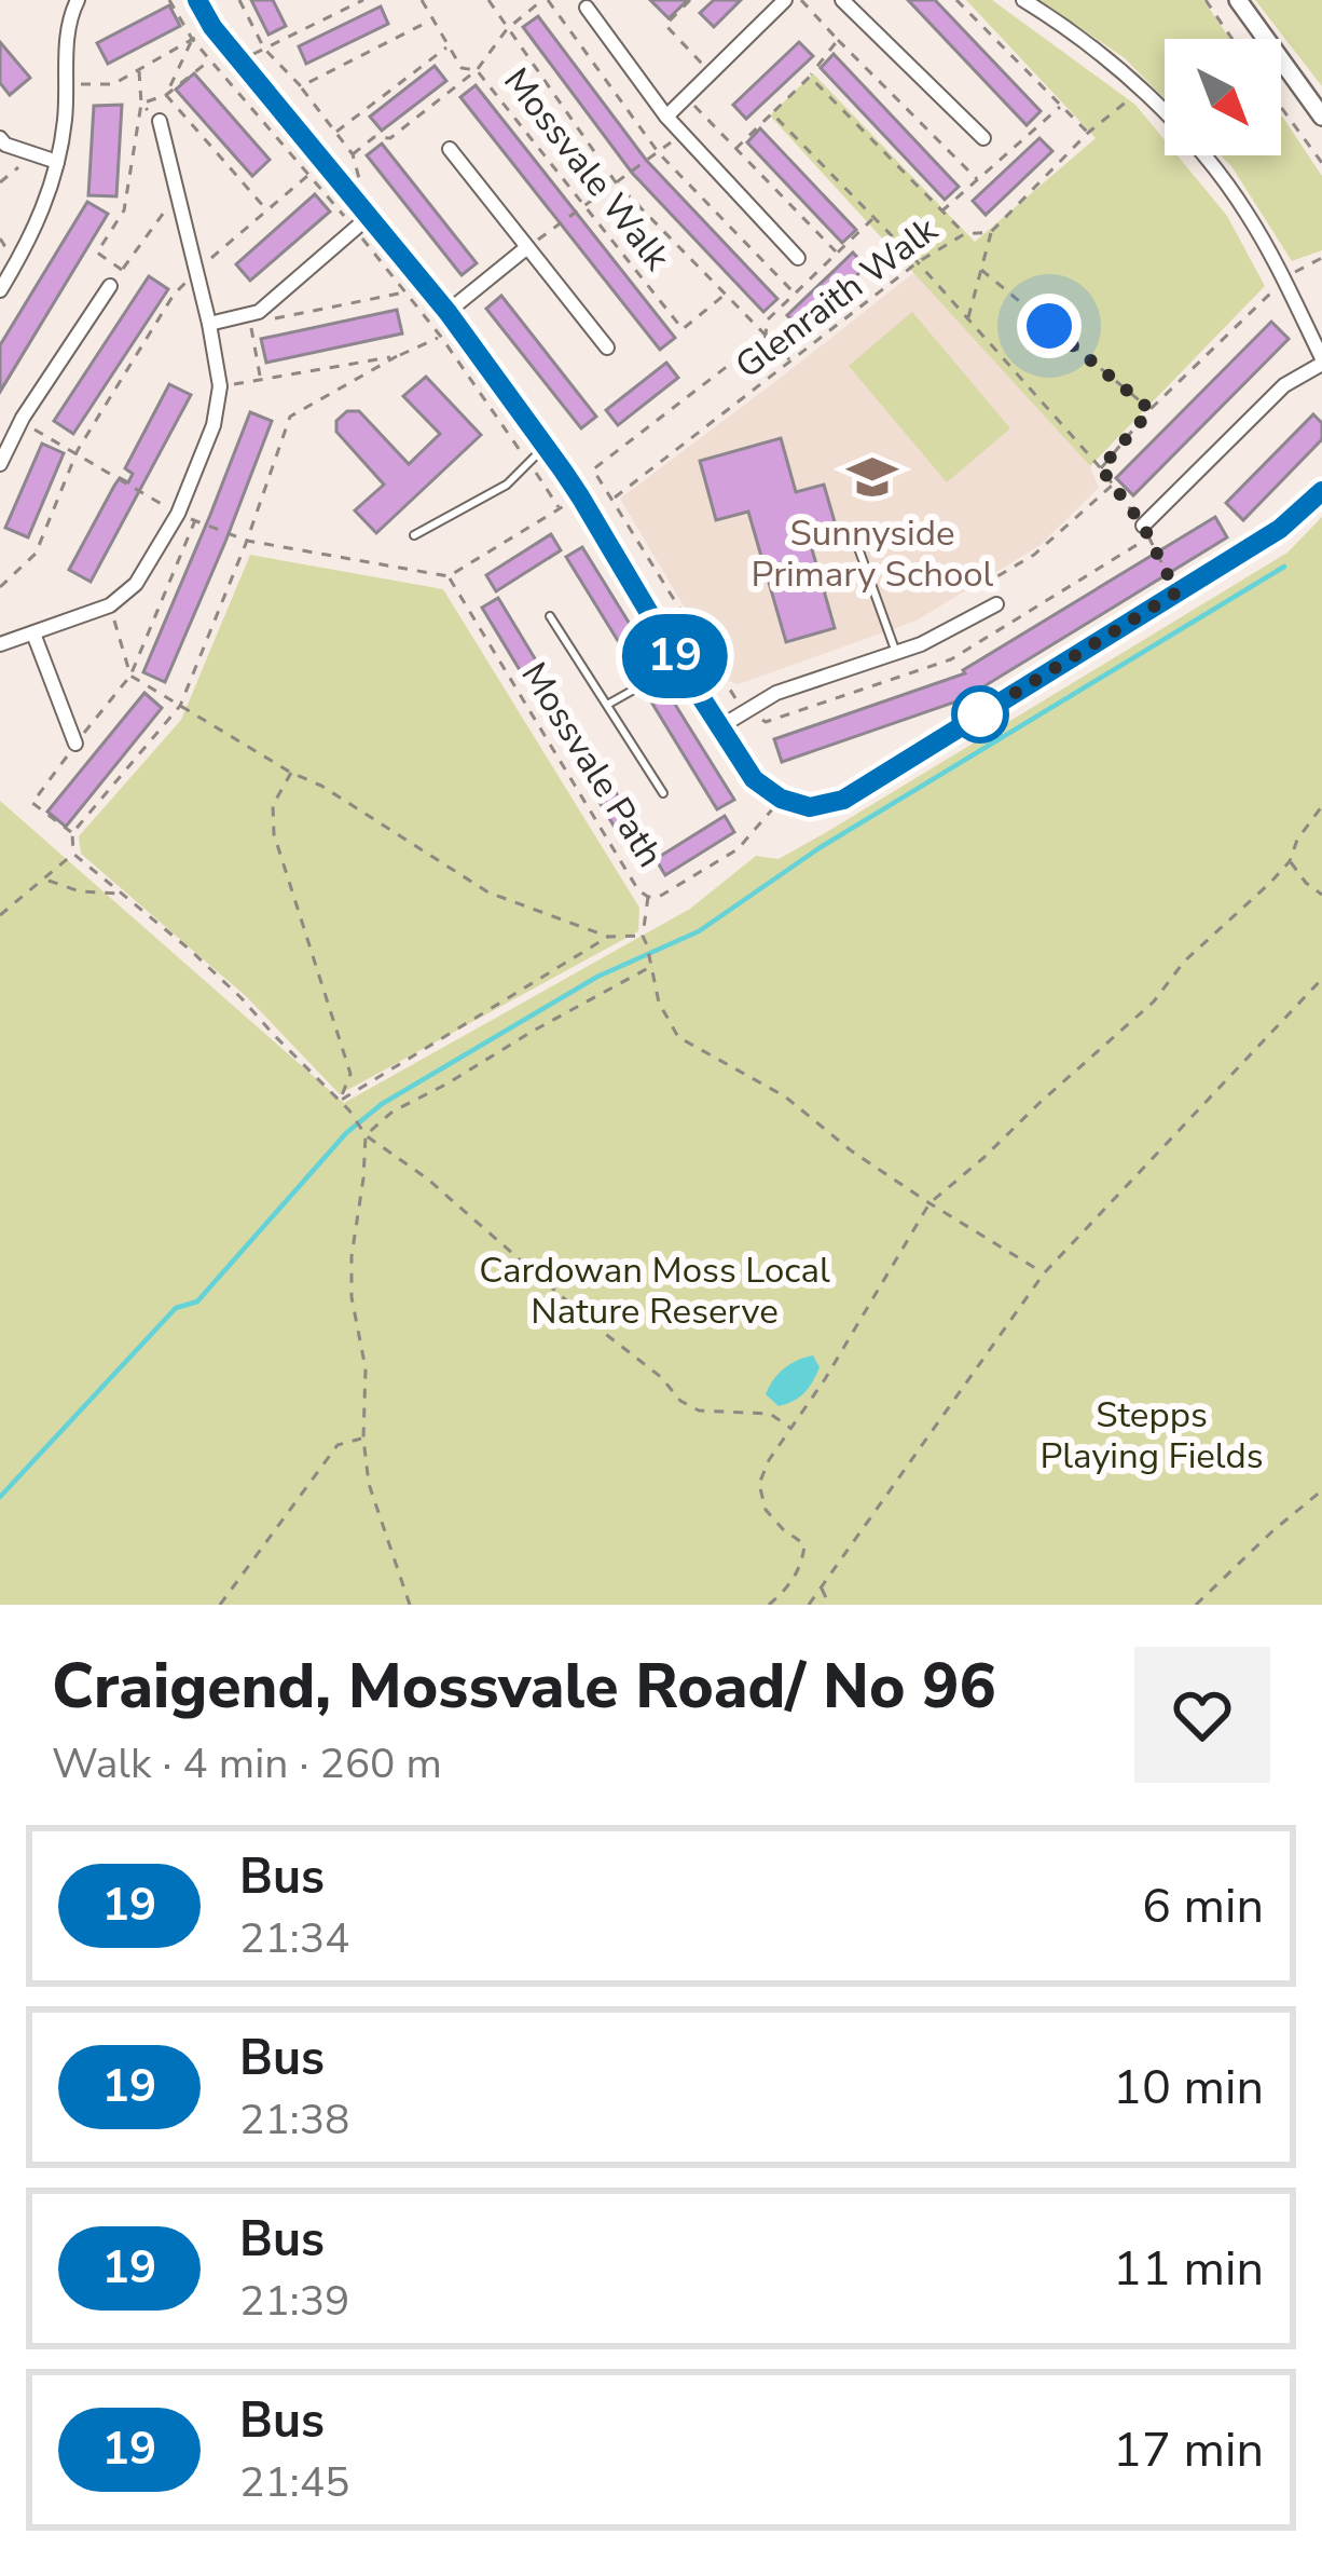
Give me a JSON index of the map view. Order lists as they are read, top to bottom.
{
  "streets": {
    "path": ["Mossvale Walk", "Glenraith Walk", "Mossvale Path"]
  },
  "crossings": [
    ["Mossvale Walk", "Glenraith Walk"]
  ],
  "parks": ["Cardowan Moss Local Nature Reserve", "Stepps Playing Fields"],
  "places": {
    "school or university": ["Sunnyside Primary School"]
  },
  "lines": ["bus line 19"],
  "north": "bottom right",
  "page": {
    "on_map": "19",
    "heading": ["Craigend, Mossvale Road/ No 96", "Walk · 4 min · 260 m"],
    "list": [
      {
        "mark": "19",
        "name": "Bus",
        "note": "21:34",
        "value": "6 min"
      },
      {
        "mark": "19",
        "name": "Bus",
        "note": "21:38",
        "value": "10 min"
      },
      {
        "mark": "19",
        "name": "Bus",
        "note": "21:39",
        "value": "11 min"
      },
      {
        "mark": "19",
        "name": "Bus",
        "note": "21:45",
        "value": "17 min"
      }
    ]
  }
}
